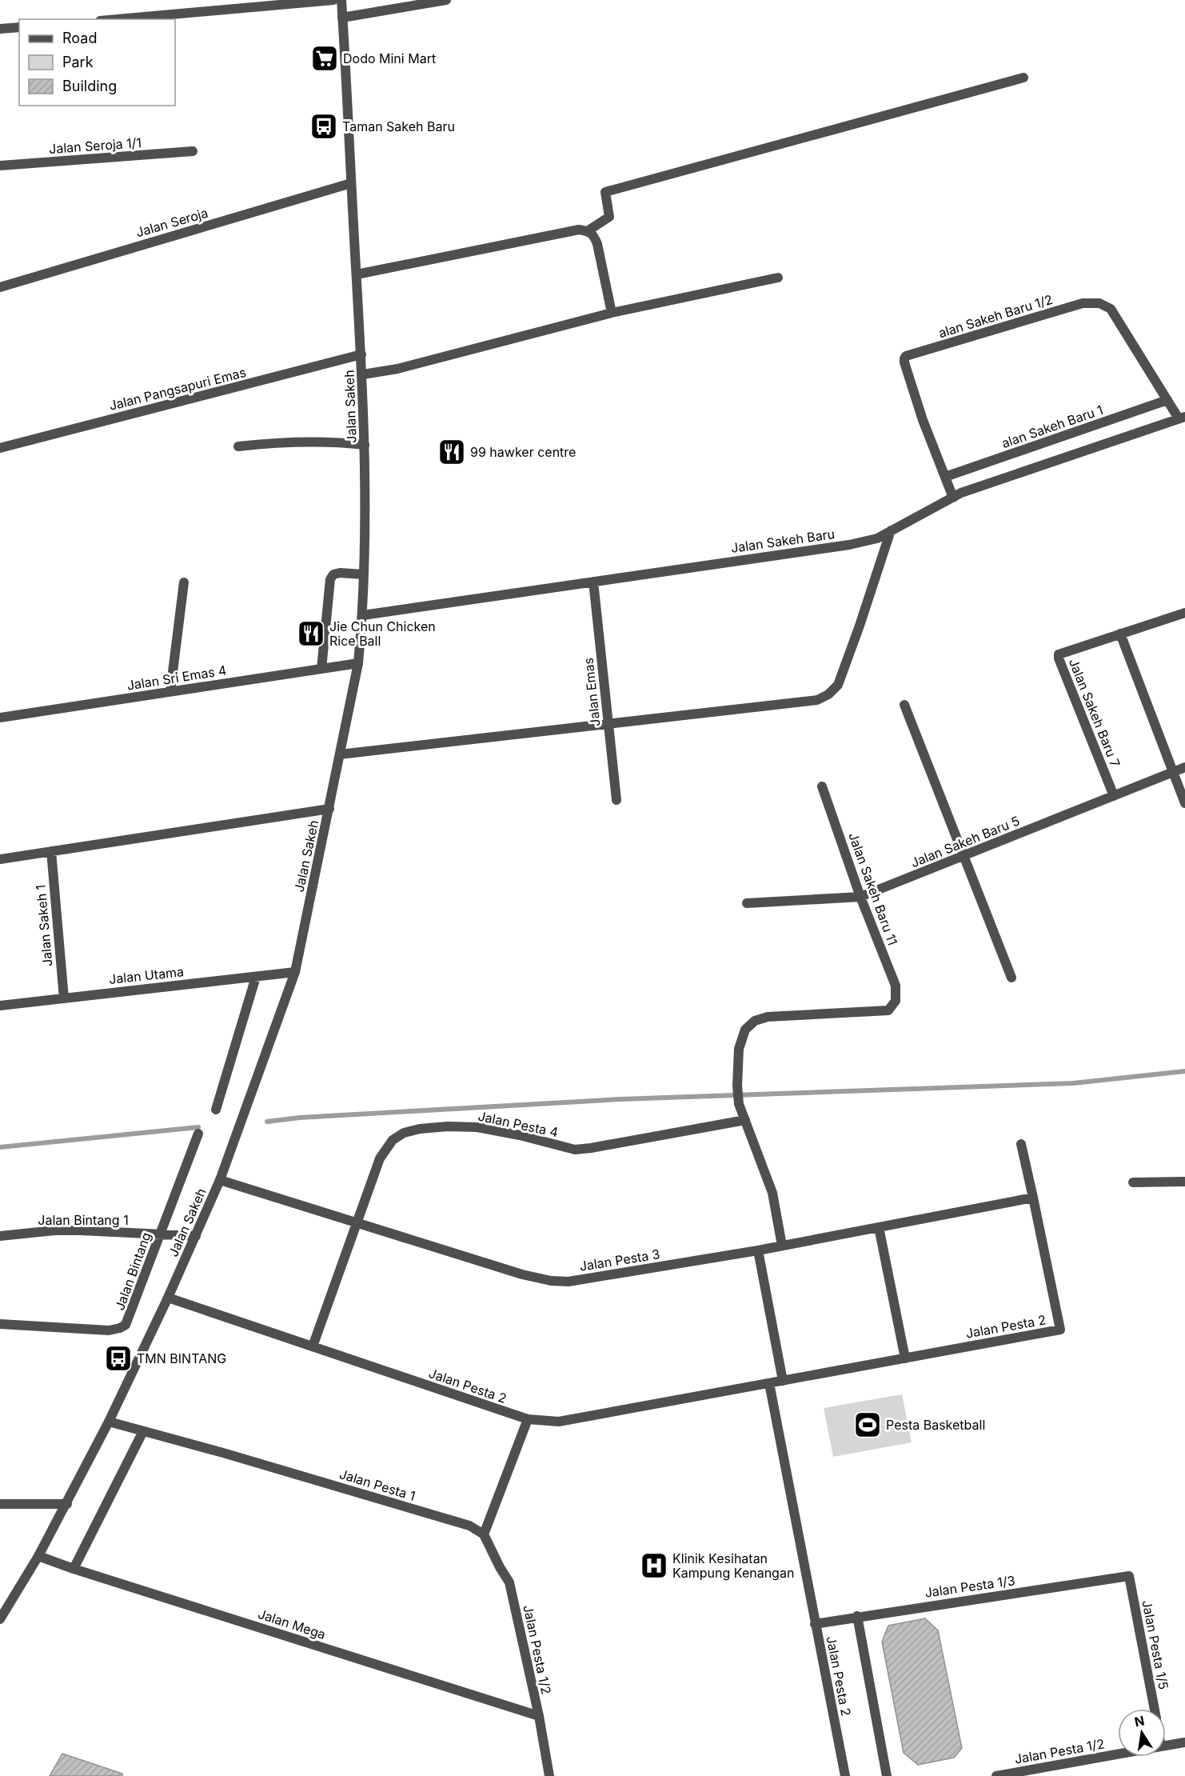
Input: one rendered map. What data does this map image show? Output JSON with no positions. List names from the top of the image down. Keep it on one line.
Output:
{"streets":{"street":["Jalan Seroja 1/1","Jalan Seroja","alan Sakeh Baru 1/2","Jalan Pangsapuri Emas","Jalan Sakeh","alan Sakeh Baru 1","Jalan Sakeh Baru","Jalan Sri Emas 4","Jalan Emas","Jalan Sakeh Baru 7","Jalan Sakeh Baru 5","Jalan Sakeh Baru 11","Jalan Sakeh 1","Jalan Utama","Jalan Pesta 4","Jalan Bintang 1","Jalan Pesta 3","Jalan Bintang","Jalan Pesta 2","Jalan Pesta 1","Jalan Pesta 1/3","Jalan Mega","Jalan Pesta 1/5","Jalan Pesta 1/2"]},"crossings":[["Jalan Seroja","Jalan Sakeh"],["alan Sakeh Baru 1/2","alan Sakeh Baru 1"],["Jalan Pangsapuri Emas","Jalan Sakeh"],["Jalan Sakeh","Jalan Sakeh Baru"],["Jalan Sakeh","Jalan Sri Emas 4"],["Jalan Sakeh","Jalan Sakeh 1"],["Jalan Sakeh","Jalan Utama"],["Jalan Sakeh","Jalan Bintang 1"],["Jalan Sakeh","Jalan Pesta 3"],["Jalan Sakeh","Jalan Pesta 2"],["Jalan Sakeh","Jalan Pesta 1"],["Jalan Sakeh","Jalan Mega"],["Jalan Sakeh Baru","Jalan Emas"],["Jalan Sakeh Baru 7","Jalan Sakeh Baru 5"],["Jalan Sakeh Baru 5","Jalan Sakeh Baru 11"],["Jalan Sakeh Baru 11","Jalan Pesta 4"],["Jalan Sakeh 1","Jalan Utama"],["Jalan Pesta 4","Jalan Pesta 3"],["Jalan Pesta 4","Jalan Pesta 2"],["Jalan Bintang 1","Jalan Bintang"],["Jalan Pesta 3","Jalan Pesta 2"],["Jalan Pesta 2","Jalan Pesta 1/3"],["Jalan Pesta 1","Jalan Pesta 1/2"],["Jalan Pesta 1/3","Jalan Pesta 1/5"],["Jalan Mega","Jalan Pesta 1/2"]],"places":{"supermarket":["Dodo Mini Mart"],"bus stop":["Taman Sakeh Baru","TMN BINTANG"],"restaurant":["99 hawker centre","Jie Chun Chicken Rice Ball"],"sports":["Pesta Basketball"],"hospital":["Klinik Kesihatan Kampung Kenangan"]},"legend":["Road","Park","Building"],"north":"top"}
